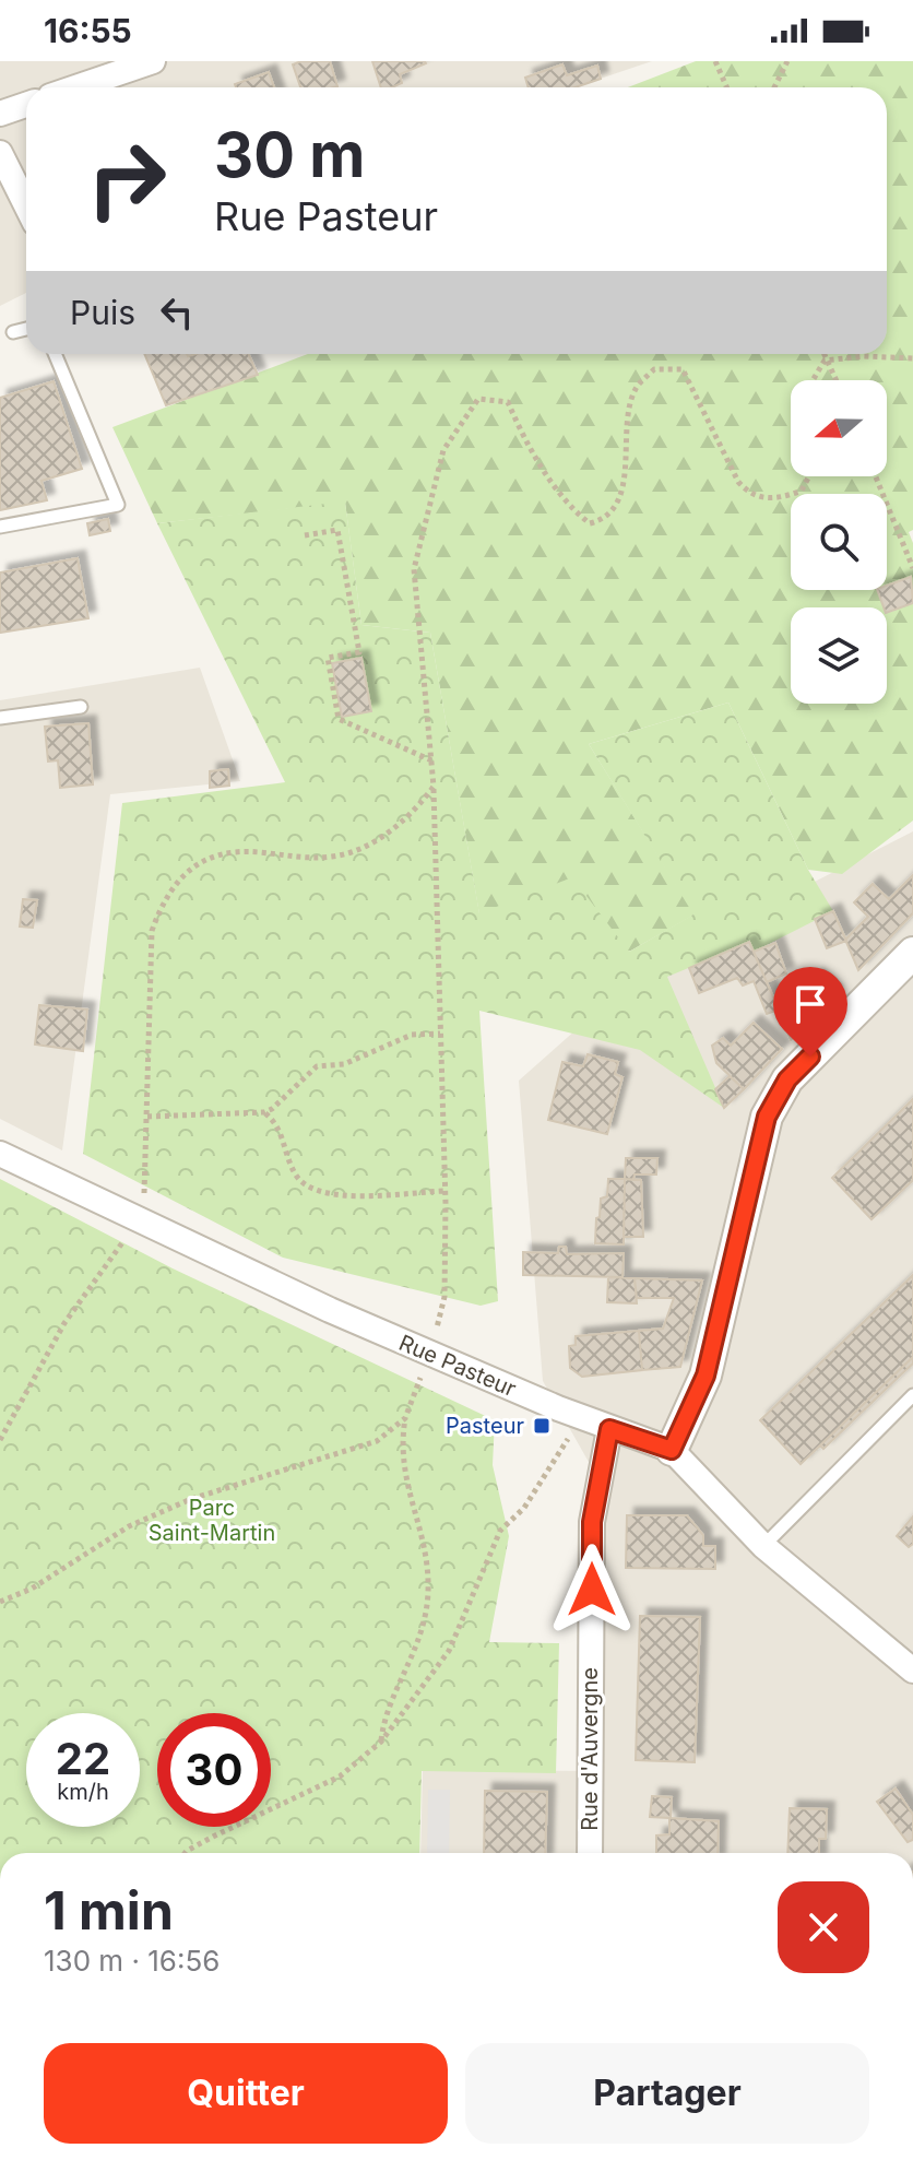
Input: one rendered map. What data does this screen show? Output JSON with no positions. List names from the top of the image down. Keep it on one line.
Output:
{"streets":{"street":["Rue Pasteur","Rue d'Auvergne"]},"crossings":[["Rue Pasteur","Rue d'Auvergne"]],"parks":["Parc Saint-Martin"],"places":{"transit":["Pasteur"]},"north":"left","page":{"status":"16:55","turn":["30 m","Rue Pasteur"],"then":"Puis","speed":"22 km/h","limit":"30","heading":["1 min","130 m · 16:56"],"buttons":["Quitter","Partager"]}}
